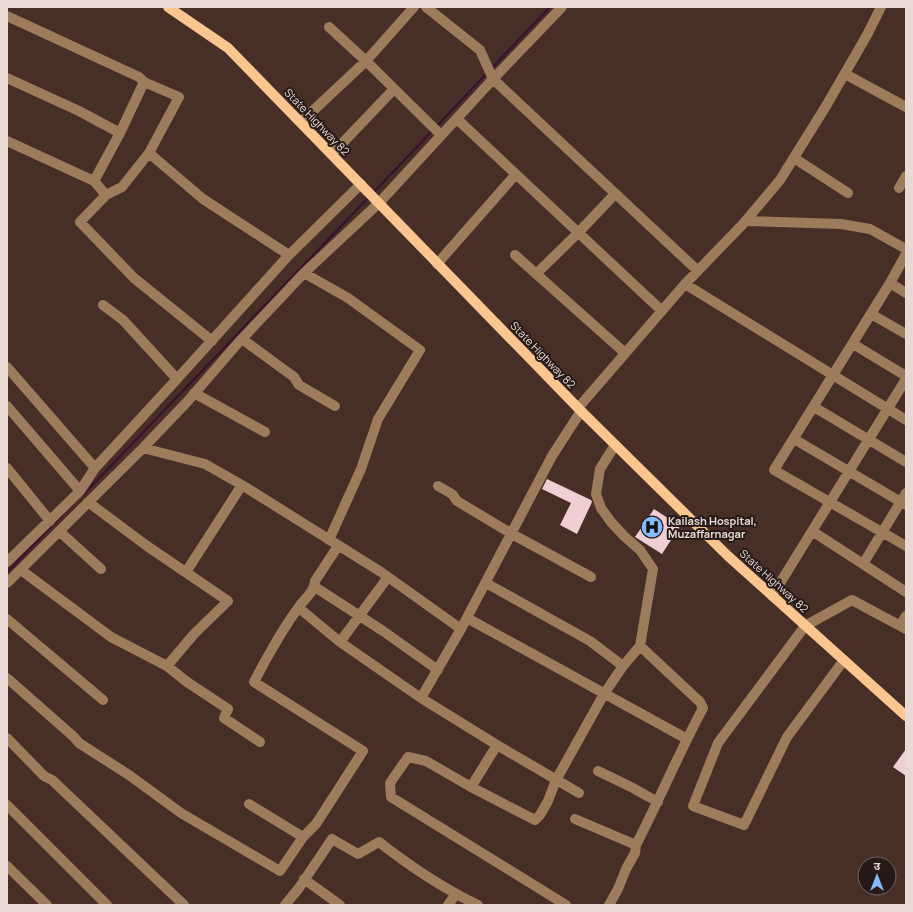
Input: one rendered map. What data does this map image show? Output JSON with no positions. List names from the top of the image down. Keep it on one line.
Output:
{"streets":{"main road":["State Highway 82"]},"places":{"hospital":["Kailash Hospital, Muzaffarnagar"]},"north":"top"}
